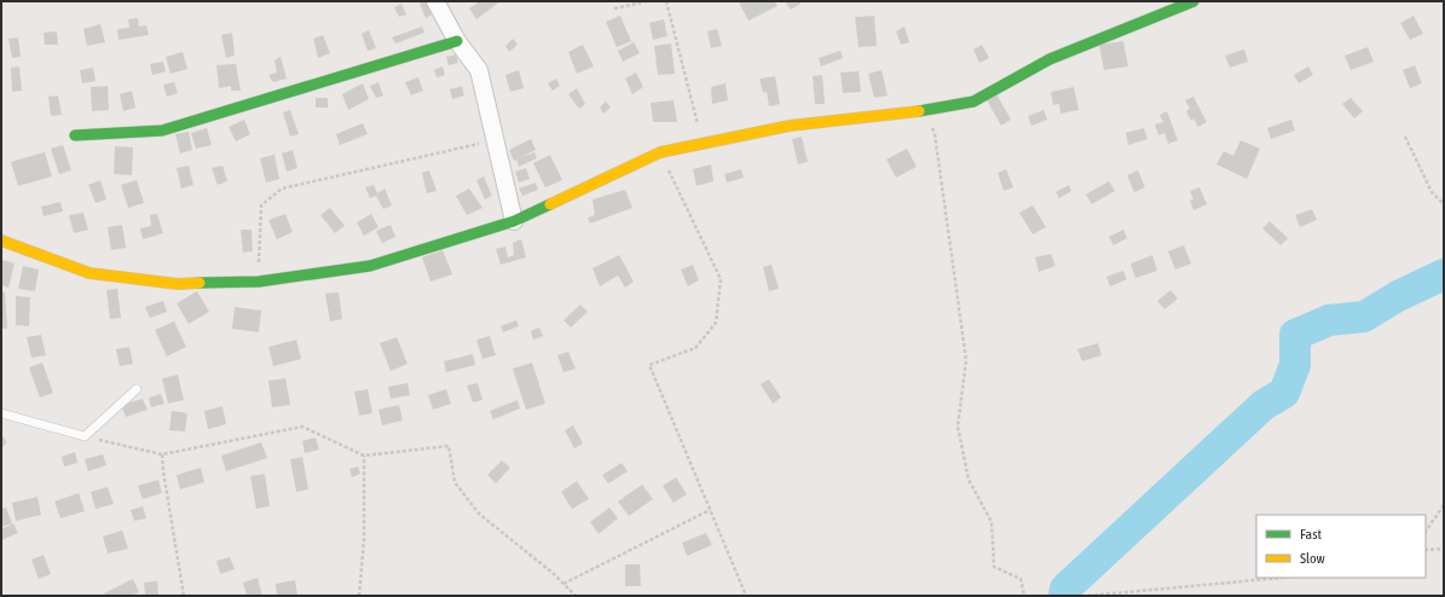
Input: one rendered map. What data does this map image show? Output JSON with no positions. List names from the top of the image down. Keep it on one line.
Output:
{"legend":["Fast","Slow"]}
